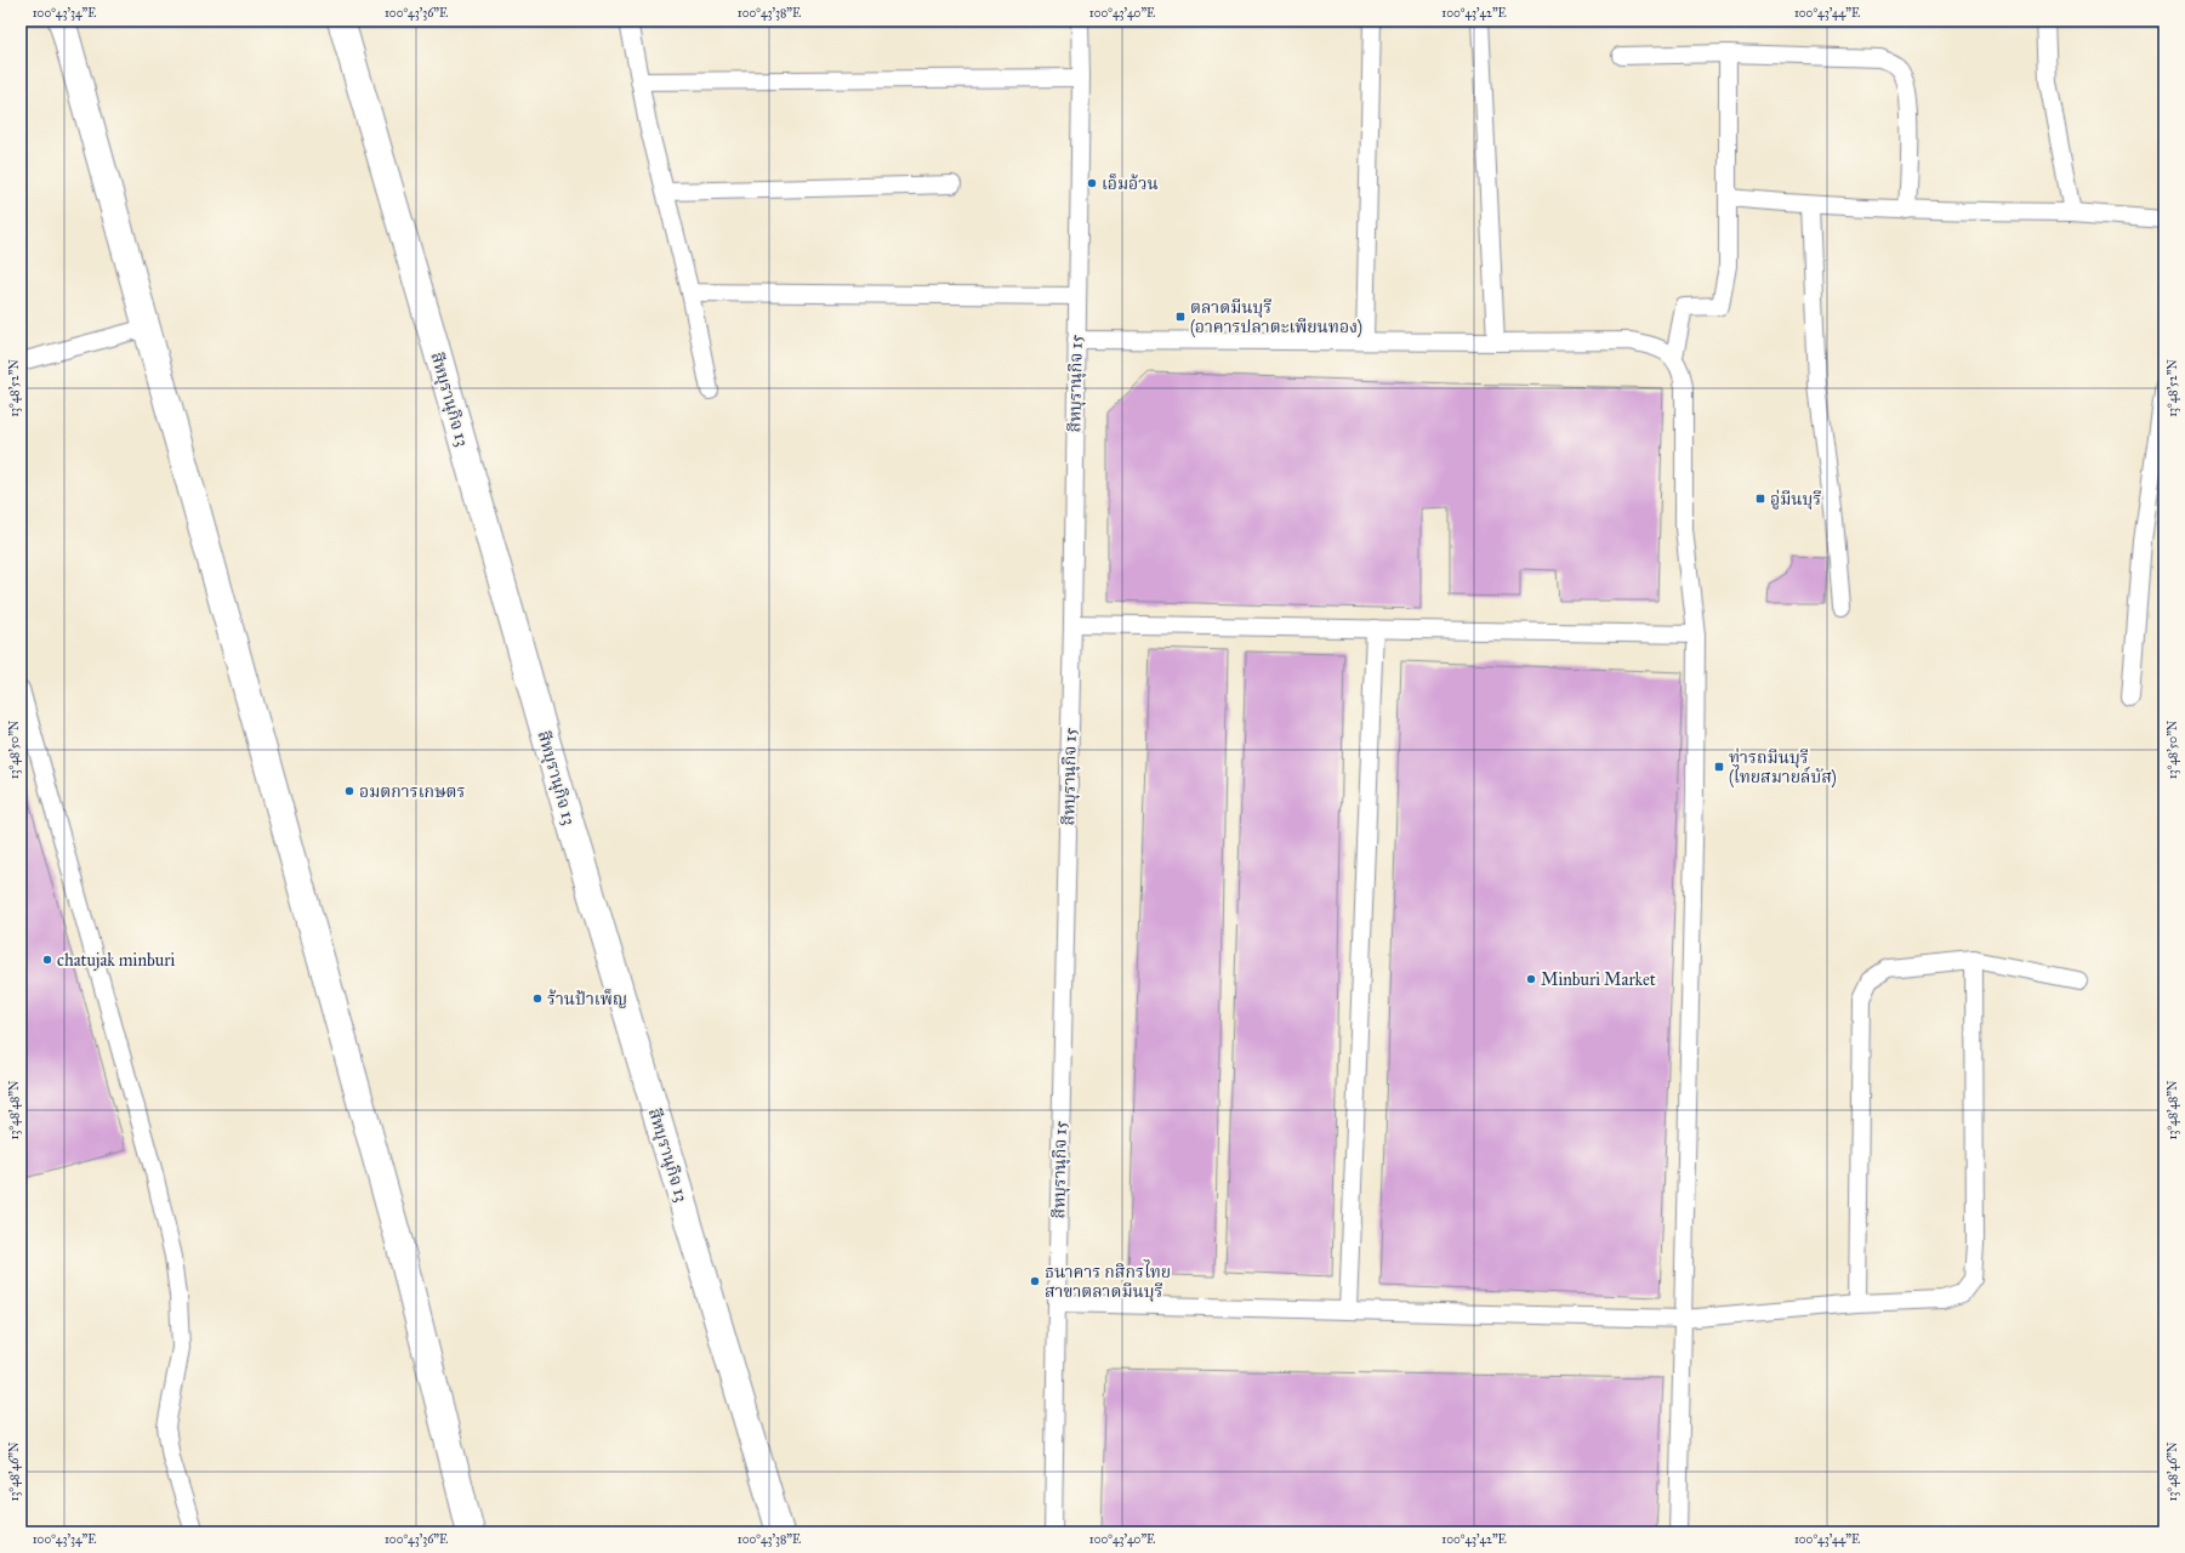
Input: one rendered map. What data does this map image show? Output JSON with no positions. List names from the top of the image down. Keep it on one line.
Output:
{"streets":{"street":["สีหบุรานุกิจ 13"],"lane":["สีหบุรานุกิจ 15"]},"places":{"other":["เอ็มอ้วน","อมตการเกษตร","chatujak minburi","Minburi Market","ร้านป้าเพ็ญ","ธนาคาร กสิกรไทย สาขาตลาดมีนบุรี"],"transit":["ตลาดมีนบุรี (อาคารปลาตะเพียนทอง)","อู่มีนบุรี","ท่ารถมีนบุรี (ไทยสมายล์บัส)"]},"coordinates":["100°43'34\"E","100°43'36\"E","100°43'38\"E","100°43'40\"E","100°43'42\"E","100°43'44\"E","13°48'52\"N","13°48'50\"N","13°48'48\"N","13°48'46\"N"]}
